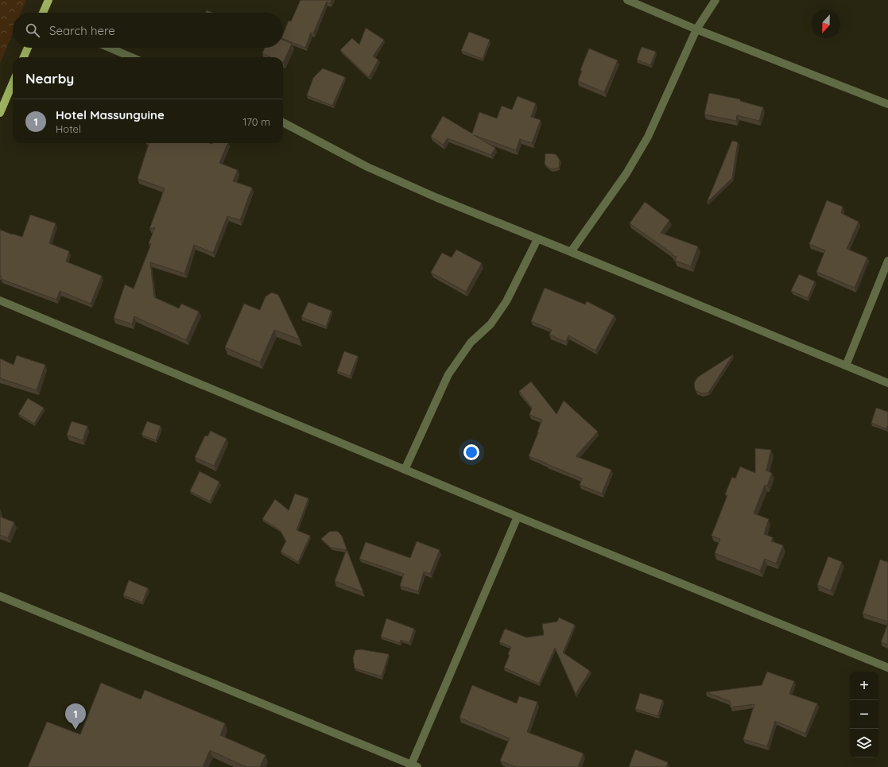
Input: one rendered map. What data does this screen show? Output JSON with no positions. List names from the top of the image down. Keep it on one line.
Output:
{"north":"bottom","page":{"search":"Search here","heading":"Nearby","list":[{"mark":"1","name":"Hotel Massunguine","note":"Hotel","value":"170 m"}],"map_buttons":["+","−"],"pins":"1"}}
